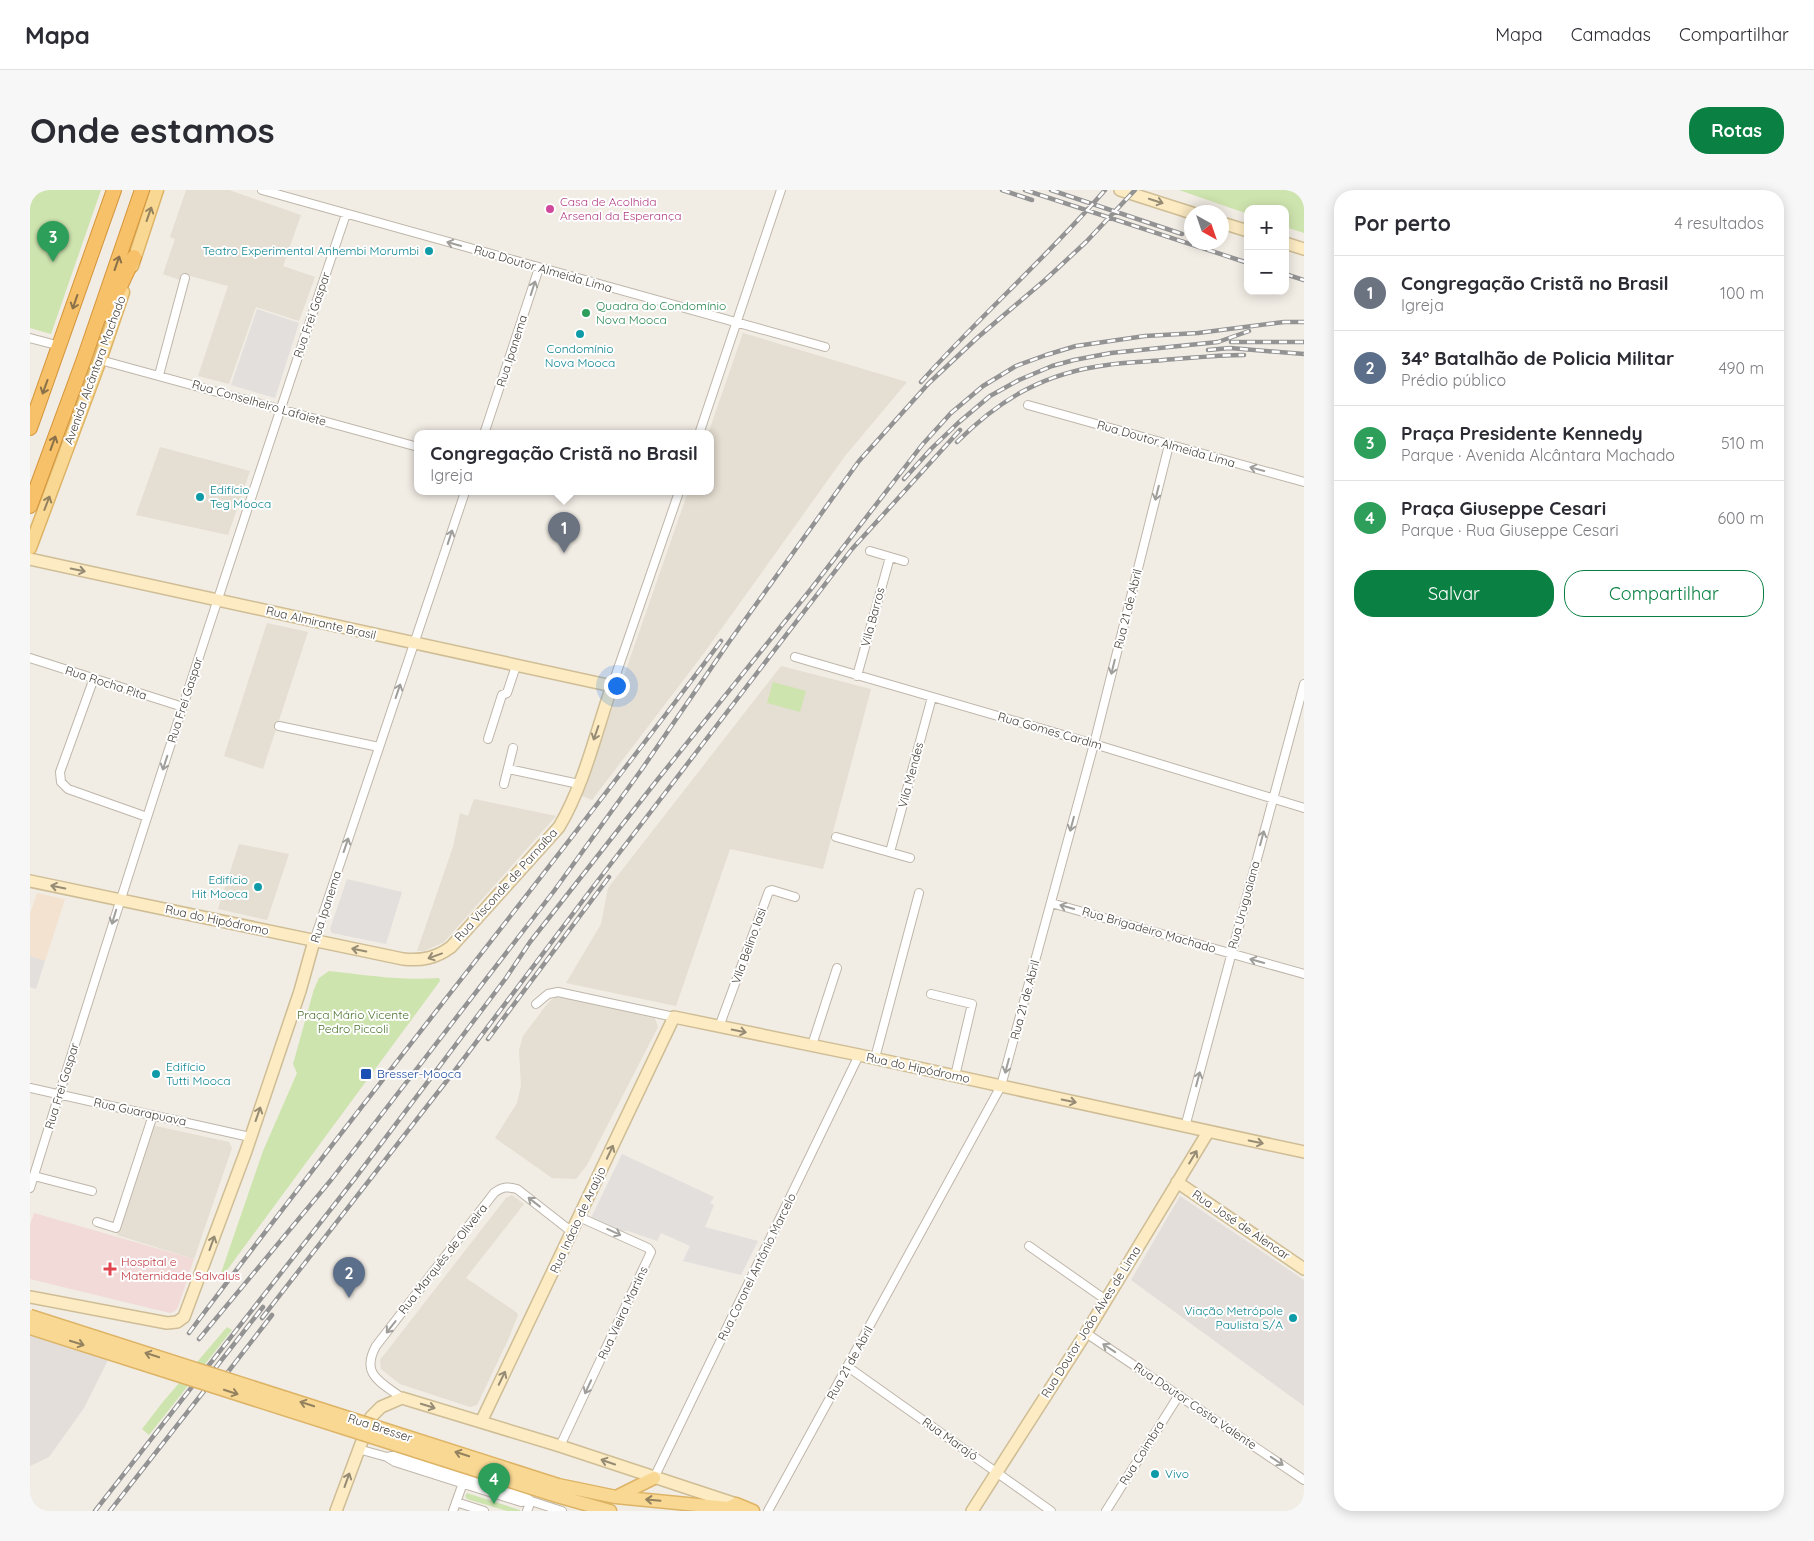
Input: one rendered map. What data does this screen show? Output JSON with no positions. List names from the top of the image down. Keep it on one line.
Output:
{"streets":{"highway":["Avenida Alcântara Machado"],"main road":["Rua Bresser"],"street":["Rua Doutor Almeida Lima","Rua Frei Gaspar","Rua Ipanema","Rua Conselheiro Lafaiete","Rua 21 de Abril","Vila Barros","Rua Almirante Brasil","Rua Rocha Pita","Rua Gomes Cardim","Vila Mendes","Rua Visconde de Parnaíba","Rua Uruguaiana","Rua do Hipódromo","Rua Brigadeiro Machado","Vila Belino Iasi","Rua Guarapuava","Rua Inácio de Araújo","Rua José de Alencar","Rua Marquês de Oliveira","Rua Coronel Antônio Marcelo","Rua Vieira Martins","Rua Doutor João Alves de Lima","Rua Doutor Costa Valente","Rua Marajó","Rua Coimbra"]},"crossings":[["Rua Doutor Almeida Lima","Rua Frei Gaspar"],["Rua Doutor Almeida Lima","Rua Ipanema"],["Rua Doutor Almeida Lima","Rua 21 de Abril"],["Rua Frei Gaspar","Rua Conselheiro Lafaiete"],["Rua Frei Gaspar","Rua Almirante Brasil"],["Rua Frei Gaspar","Rua Rocha Pita"],["Rua Frei Gaspar","Rua do Hipódromo"],["Rua Frei Gaspar","Rua Guarapuava"],["Rua Ipanema","Rua Almirante Brasil"],["Rua Ipanema","Rua do Hipódromo"],["Rua Ipanema","Rua Guarapuava"],["Avenida Alcântara Machado","Rua Conselheiro Lafaiete"],["Rua 21 de Abril","Rua Gomes Cardim"],["Rua 21 de Abril","Rua do Hipódromo"],["Rua 21 de Abril","Rua Brigadeiro Machado"],["Rua 21 de Abril","Rua Marajó"],["Vila Barros","Rua Gomes Cardim"],["Rua Almirante Brasil","Rua Visconde de Parnaíba"],["Rua Gomes Cardim","Vila Mendes"],["Rua Gomes Cardim","Rua Uruguaiana"],["Rua Visconde de Parnaíba","Rua do Hipódromo"],["Rua Uruguaiana","Rua do Hipódromo"],["Rua Uruguaiana","Rua Brigadeiro Machado"],["Rua do Hipódromo","Vila Belino Iasi"],["Rua do Hipódromo","Rua Inácio de Araújo"],["Rua do Hipódromo","Rua Coronel Antônio Marcelo"],["Rua do Hipódromo","Rua Doutor João Alves de Lima"],["Rua Inácio de Araújo","Rua Marquês de Oliveira"],["Rua Inácio de Araújo","Rua Vieira Martins"],["Rua Inácio de Araújo","Rua Bresser"],["Rua José de Alencar","Rua Doutor João Alves de Lima"],["Rua Marquês de Oliveira","Rua Bresser"],["Rua Coronel Antônio Marcelo","Rua Bresser"],["Rua Vieira Martins","Rua Bresser"],["Rua Doutor João Alves de Lima","Rua Doutor Costa Valente"],["Rua Doutor João Alves de Lima","Rua Marajó"],["Rua Doutor Costa Valente","Rua Coimbra"]],"one_way":["Rua Doutor Almeida Lima","Rua Ipanema","Rua 21 de Abril","Rua Visconde de Parnaíba","Rua Uruguaiana","Rua Brigadeiro Machado","Rua Inácio de Araújo"],"parks":["Praça Mário Vicente Pedro Piccoli"],"places":{"other":["Casa de Acolhida Arsenal da Esperança","Teatro Experimental Anhembi Morumbi","Quadra do Condomínio Nova Mooca","Condomínio Nova Mooca","Edifício Teg Mooca","Edifício Hit Mooca","Edifício Tutti Mooca","Viação Metrópole Paulista S/A","Vivo"],"transit":["Bresser-Mooca"],"health":["Hospital e Maternidade Salvalus"]},"north":"bottom right","page":{"header":"Mapa","nav":["Mapa","Camadas","Compartilhar"],"buttons":["Rotas",["Salvar","Compartilhar"]],"title":"Onde estamos","heading":["Por perto","4 resultados"],"map_buttons":["+","−"],"pins":["3","1","2","4"],"list":[{"mark":"1","name":"Congregação Cristã no Brasil","note":"Igreja","value":"100 m"},{"mark":"2","name":"34º Batalhão de Policia Militar","note":"Prédio público","value":"490 m"},{"mark":"3","name":"Praça Presidente Kennedy","note":"Parque · Avenida Alcântara Machado","value":"510 m"},{"mark":"4","name":"Praça Giuseppe Cesari","note":"Parque · Rua Giuseppe Cesari","value":"600 m"}],"popup":["Congregação Cristã no Brasil","Igreja"]}}
